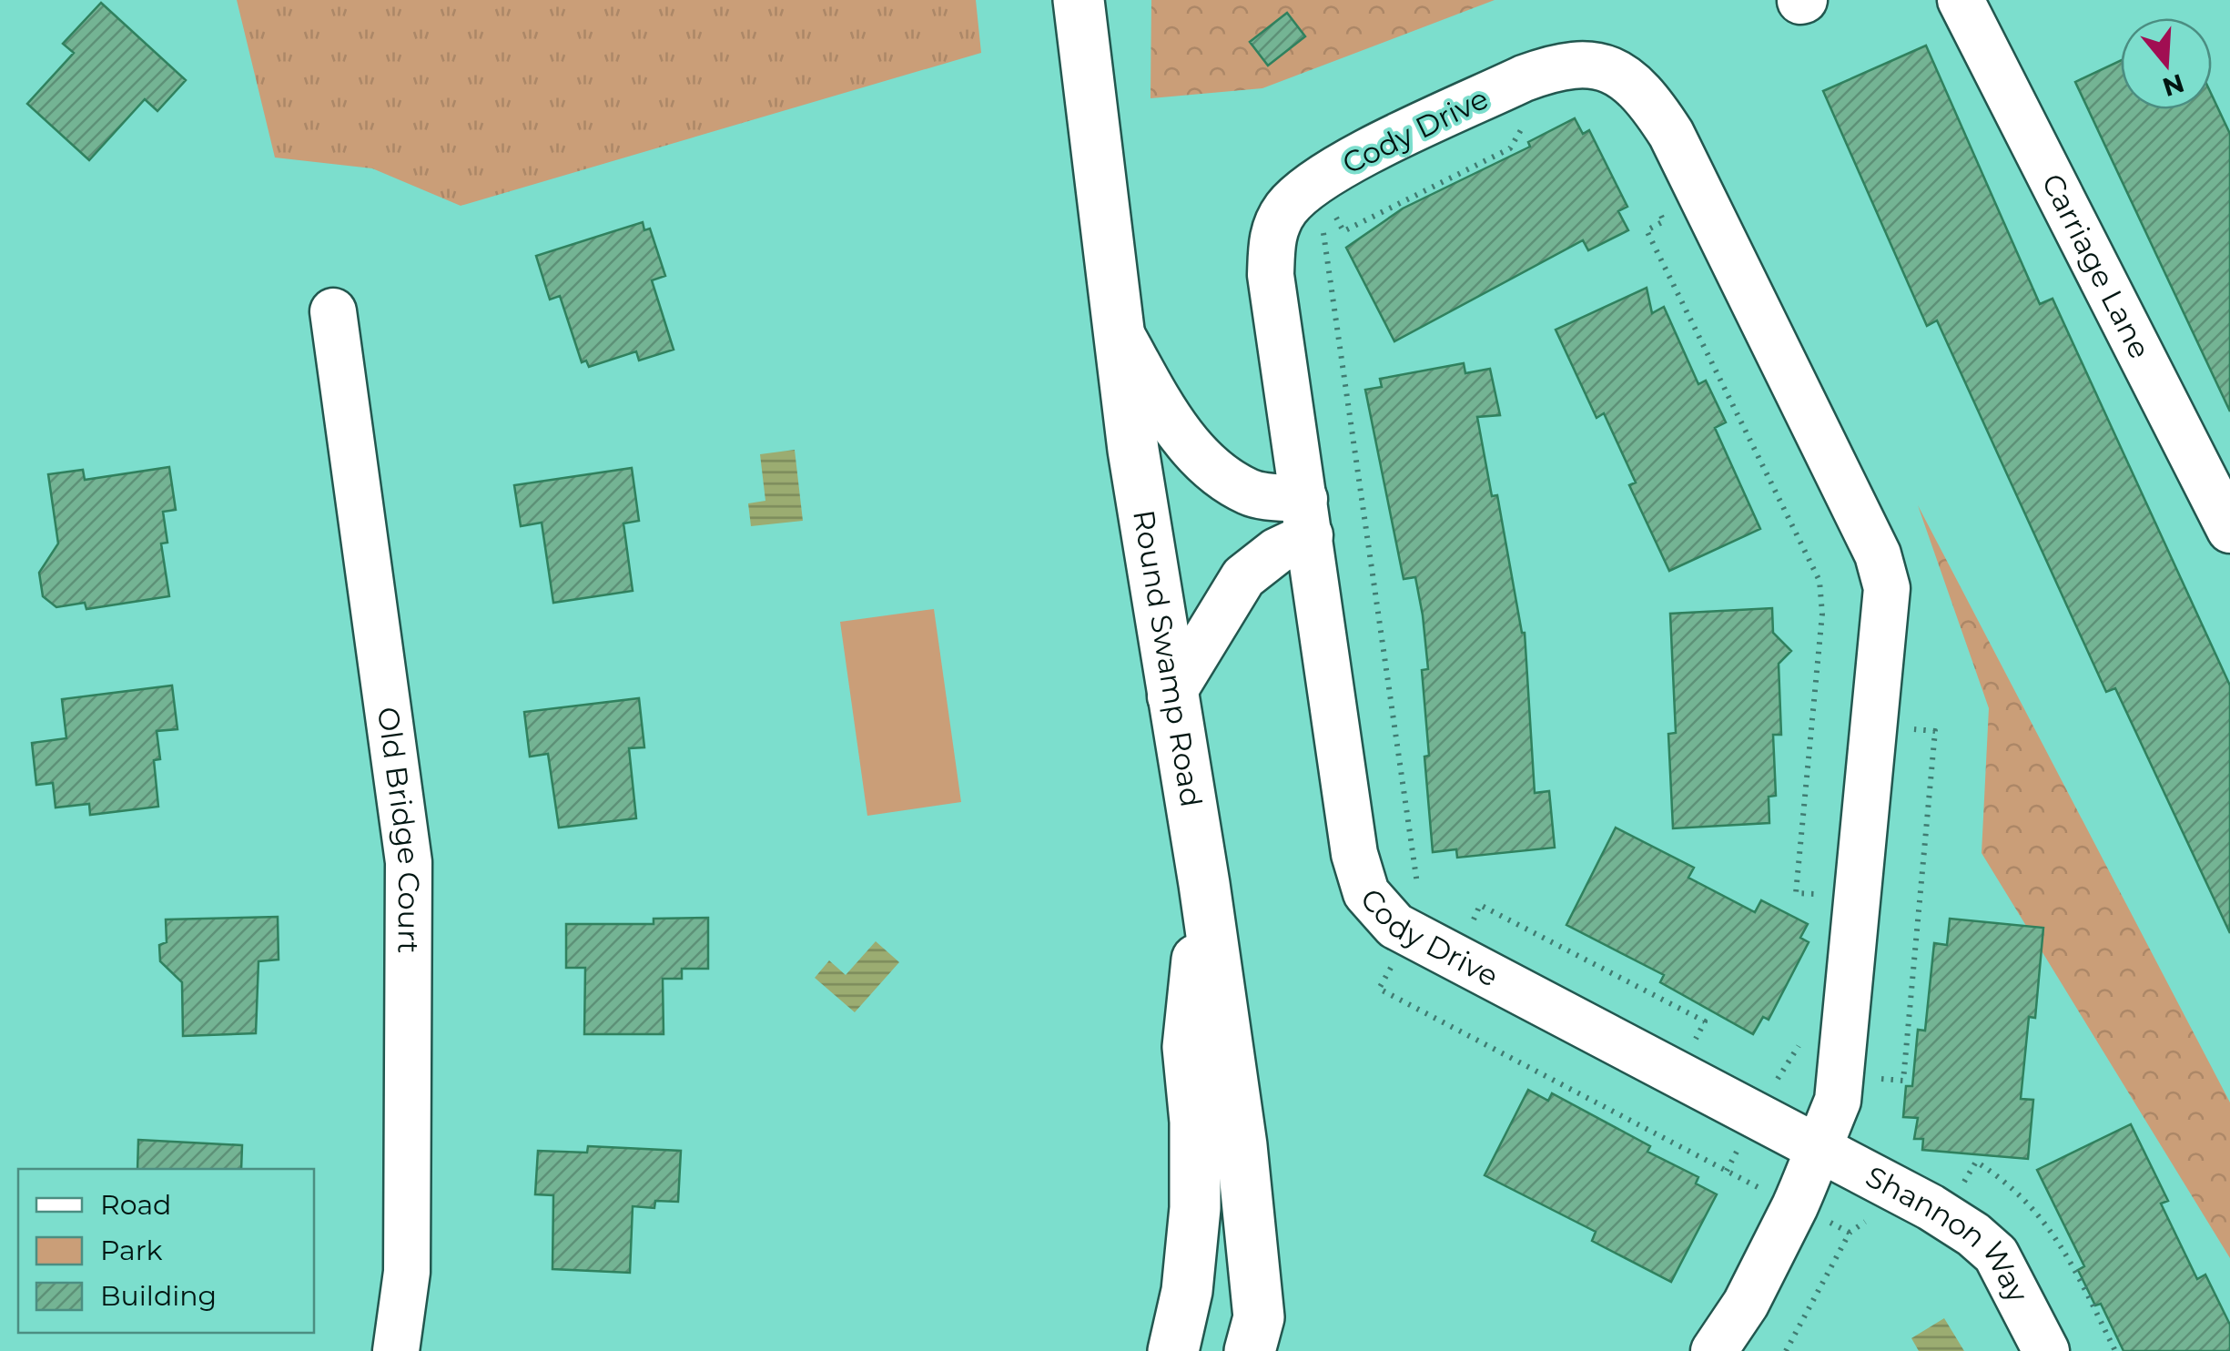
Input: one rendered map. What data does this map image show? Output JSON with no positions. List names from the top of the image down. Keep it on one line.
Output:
{"streets":{"main road":["Round Swamp Road"],"street":["Cody Drive","Carriage Lane","Old Bridge Court","Shannon Way"]},"crossings":[["Cody Drive","Shannon Way"]],"legend":["Road","Park","Building"],"north":"bottom"}
